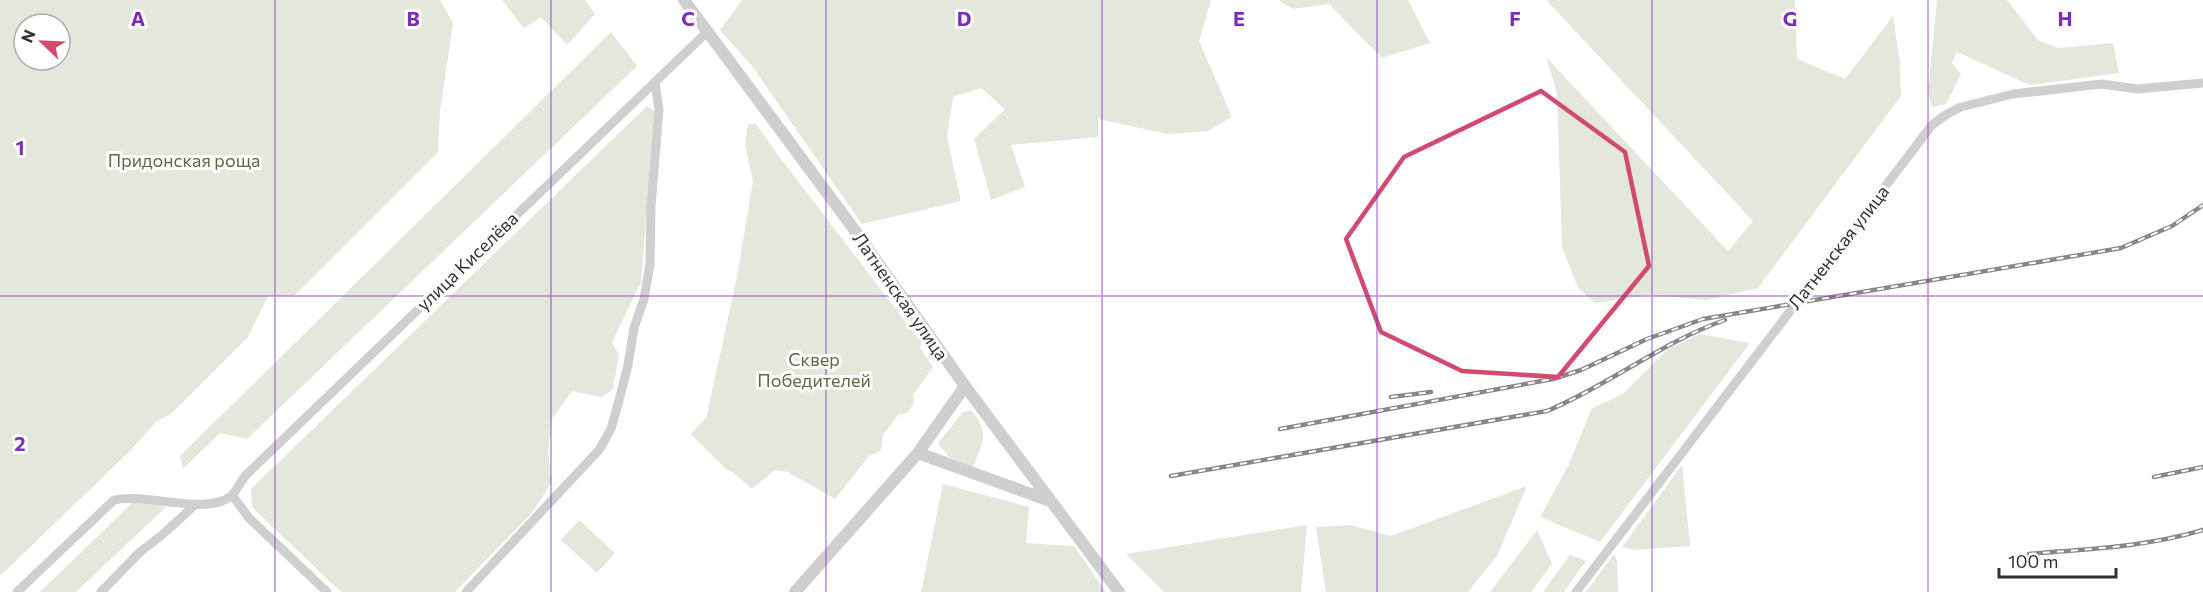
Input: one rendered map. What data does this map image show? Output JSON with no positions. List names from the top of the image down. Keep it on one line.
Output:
{"streets":{"street":["Латненская улица","улица Киселёва"]},"crossings":[["Латненская улица","улица Киселёва"]],"parks":["Придонская роща","Сквер Победителей"],"scale_bar":"100 m","north":"top left","grid":{"columns":["A","B","C","D","E","F","G","H"],"rows":["1","2"]}}
